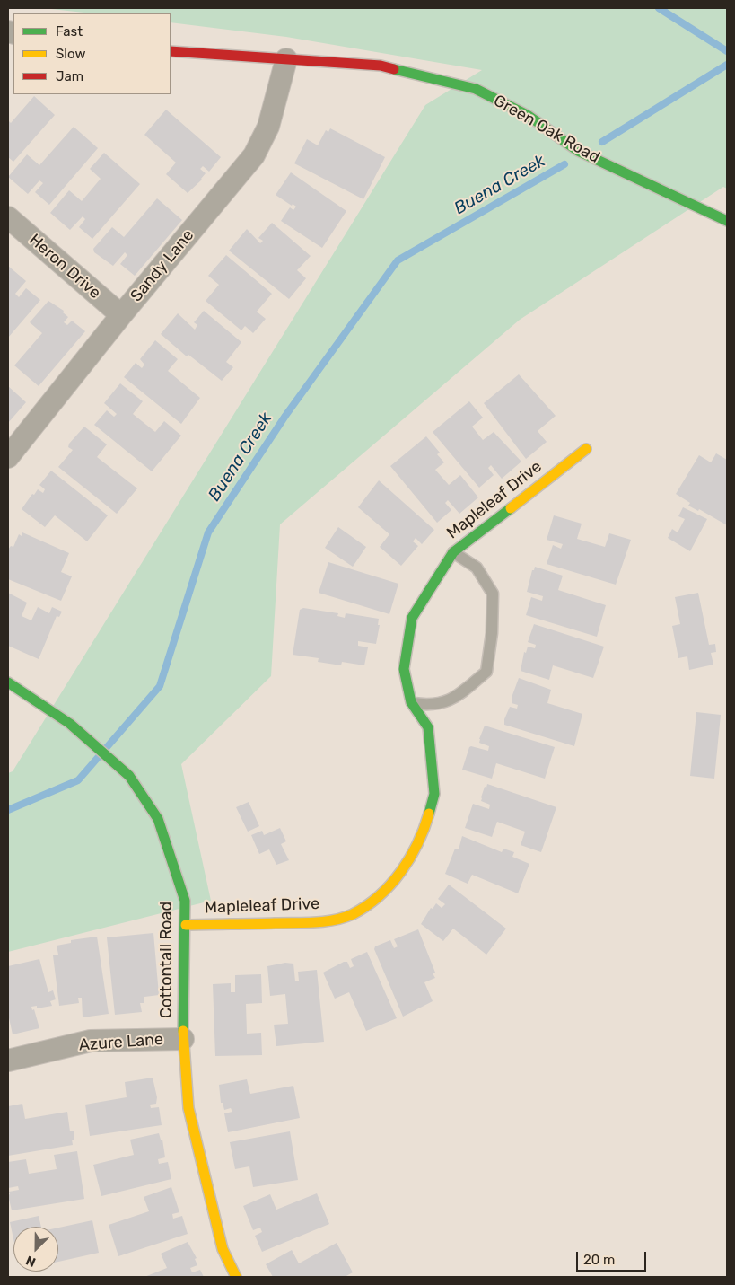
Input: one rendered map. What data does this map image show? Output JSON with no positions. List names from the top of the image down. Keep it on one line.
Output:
{"streets":{"street":["Green Oak Road","Sandy Lane","Heron Drive","Mapleleaf Drive","Cottontail Road","Azure Lane"]},"crossings":[["Green Oak Road","Sandy Lane"],["Sandy Lane","Heron Drive"],["Mapleleaf Drive","Cottontail Road"],["Cottontail Road","Azure Lane"]],"water":["Buena Creek"],"legend":["Fast","Slow","Jam"],"scale_bar":"20 m","north":"bottom left"}
